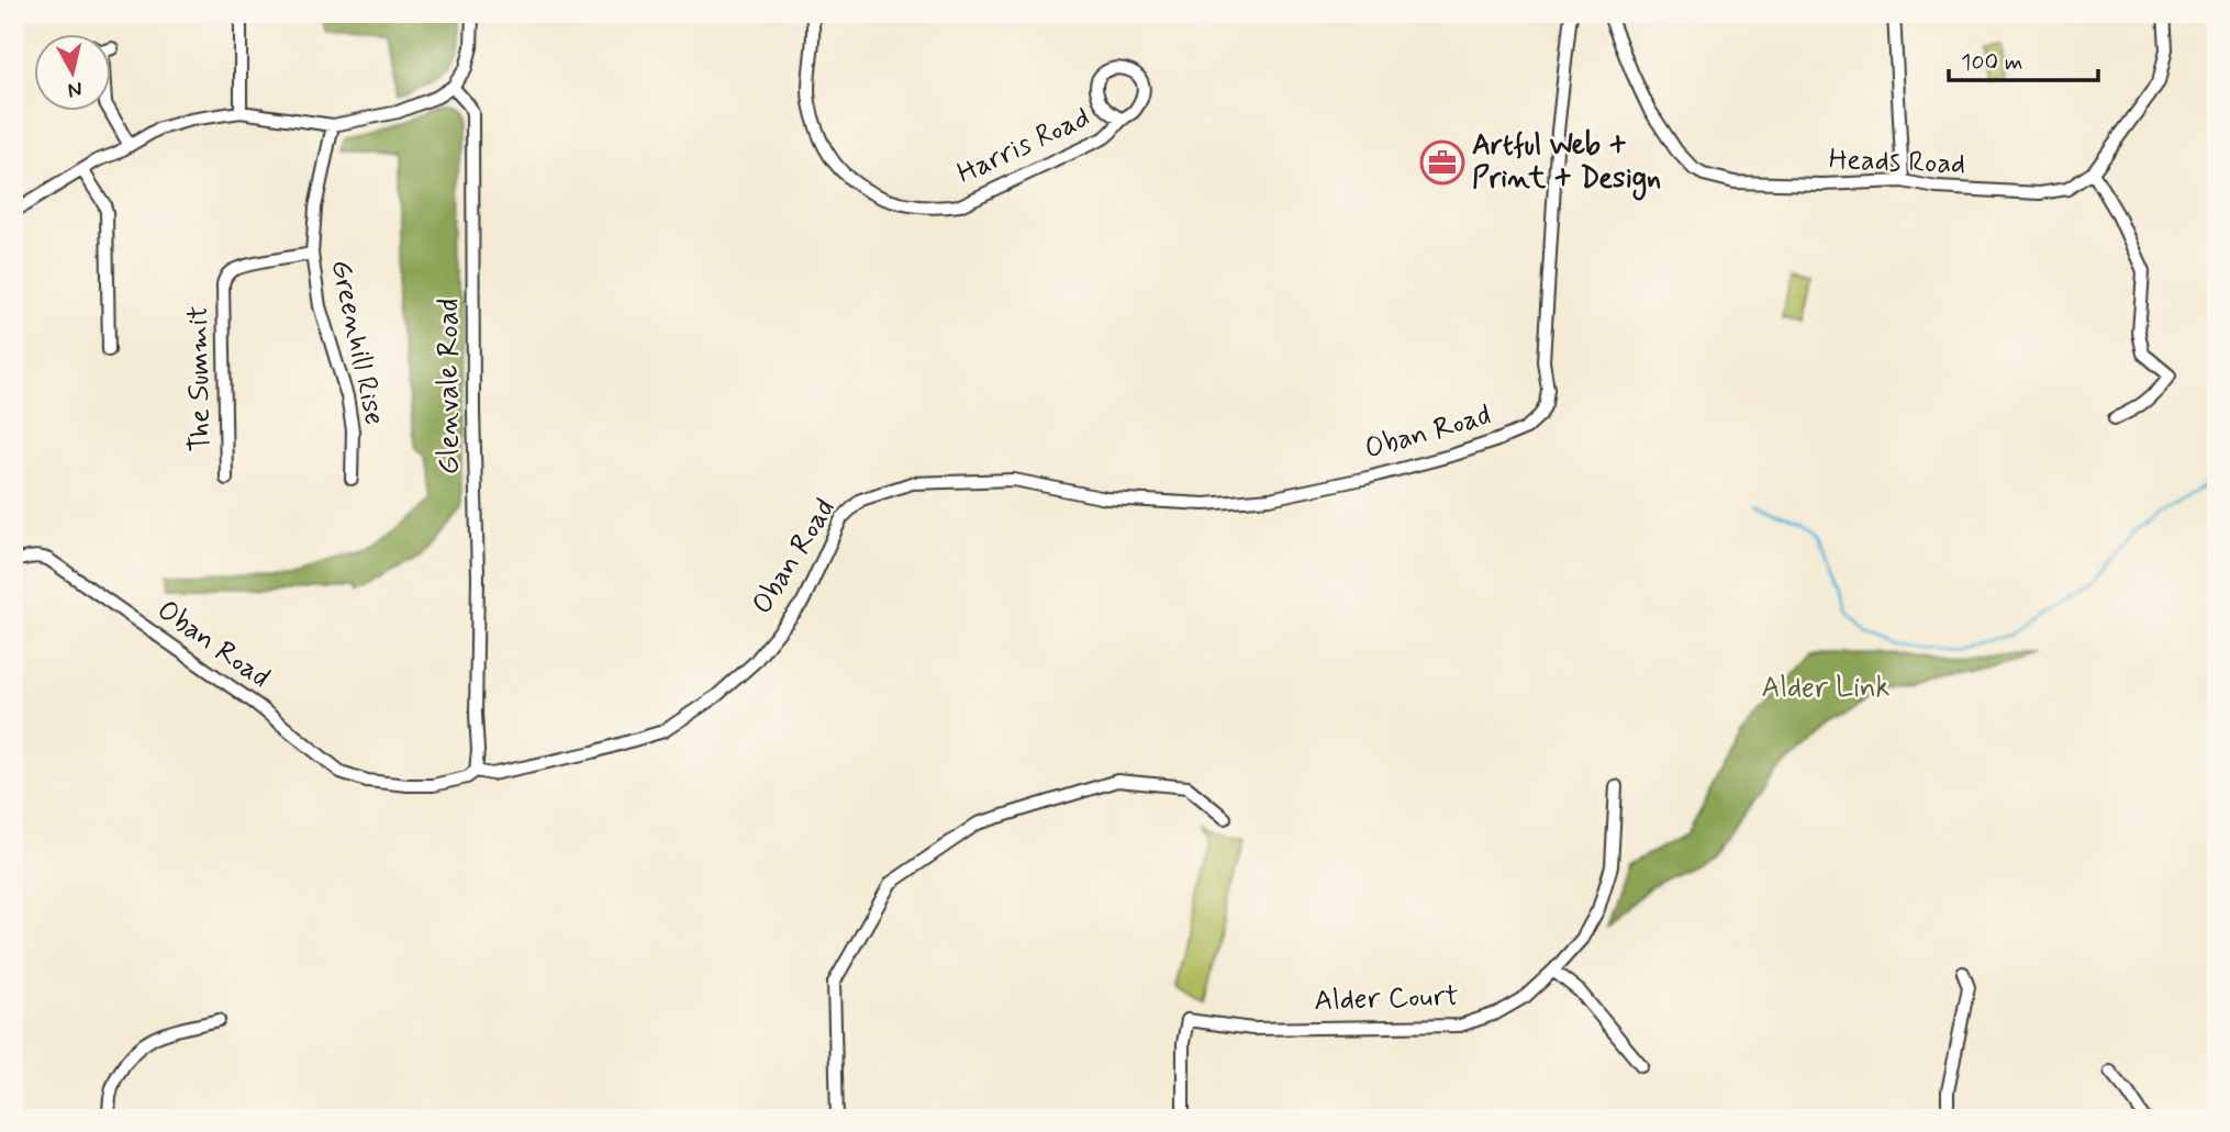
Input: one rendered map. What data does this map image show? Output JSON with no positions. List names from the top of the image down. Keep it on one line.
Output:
{"streets":{"street":["Harris Road","Heads Road","Greenhill Rise","The Summit","Glenvale Road","Oban Road","Alder Court"]},"crossings":[["Greenhill Rise","The Summit"],["Glenvale Road","Oban Road"]],"parks":["Alder Link"],"places":{"office":["Artful Web + Print + Design"]},"scale_bar":"100 m","north":"bottom"}
